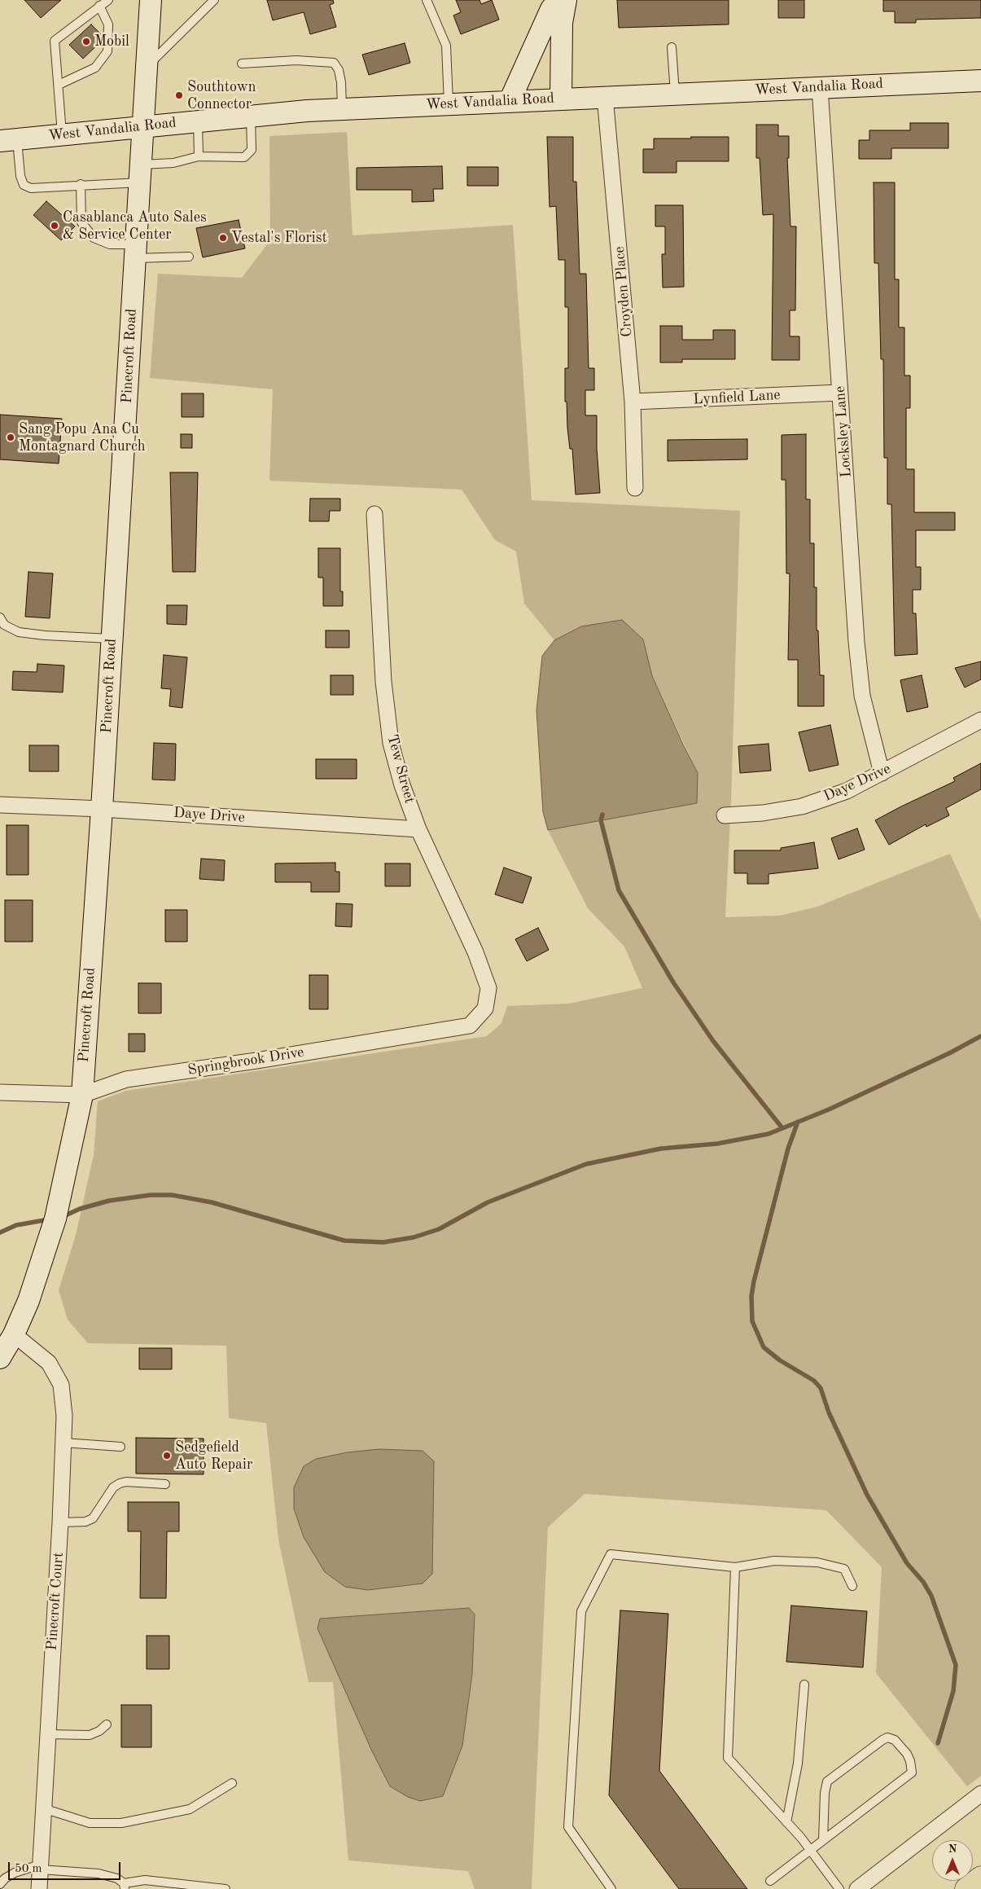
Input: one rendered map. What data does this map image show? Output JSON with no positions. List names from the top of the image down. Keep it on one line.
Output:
{"streets":{"street":["West Vandalia Road","Croyden Place","Pinecroft Road","Lynfield Lane","Locksley Lane","Tew Street","Daye Drive","Springbrook Drive","Pinecroft Court"]},"crossings":[["West Vandalia Road","Croyden Place"],["West Vandalia Road","Pinecroft Road"],["West Vandalia Road","Locksley Lane"],["Croyden Place","Lynfield Lane"],["Pinecroft Road","Daye Drive"],["Pinecroft Road","Springbrook Drive"],["Pinecroft Road","Pinecroft Court"],["Lynfield Lane","Locksley Lane"],["Locksley Lane","Daye Drive"],["Tew Street","Daye Drive"],["Tew Street","Springbrook Drive"]],"places":["Mobil","Southtown Connector","Casablanca Auto Sales & Service Center","Vestal's Florist","Sang Popu Ana Cu Montagnard Church","Sedgefield Auto Repair"],"scale_bar":"50 m","north":"top"}
